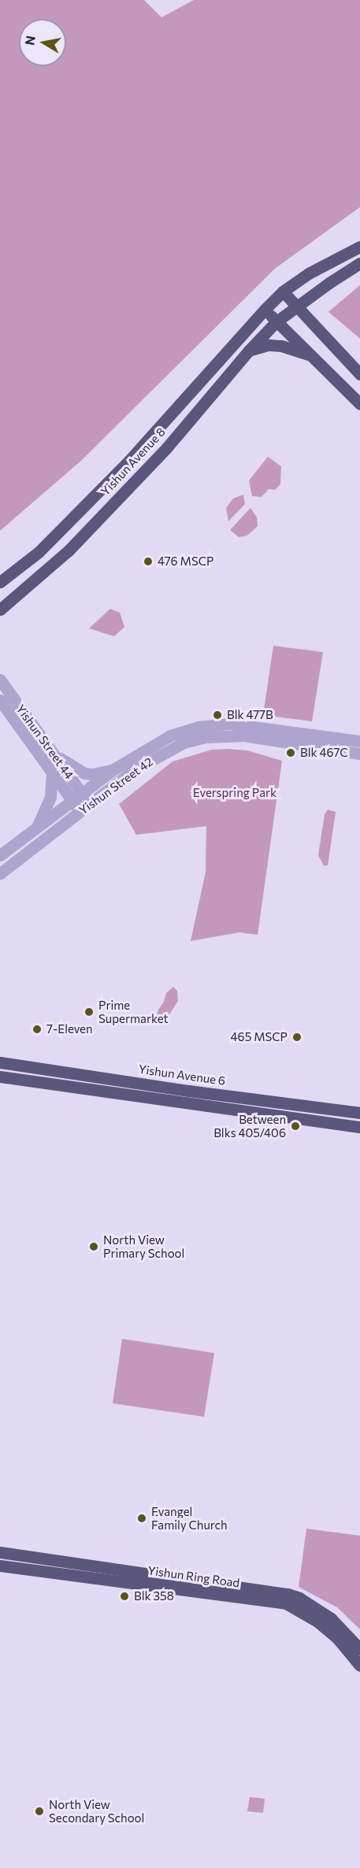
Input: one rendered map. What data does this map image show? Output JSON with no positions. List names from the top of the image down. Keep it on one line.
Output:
{"streets":{"main road":["Yishun Avenue 8","Yishun Avenue 6","Yishun Ring Road"],"street":["Yishun Street 44","Yishun Street 42"]},"crossings":[["Yishun Street 44","Yishun Street 42"]],"parks":["Everspring Park"],"places":["476 MSCP","Blk 477B","Blk 467C","Prime Supermarket","7-Eleven","465 MSCP","Between Blks 405/406","North View Primary School","Evangel Family Church","Blk 358","North View Secondary School"],"north":"left"}
